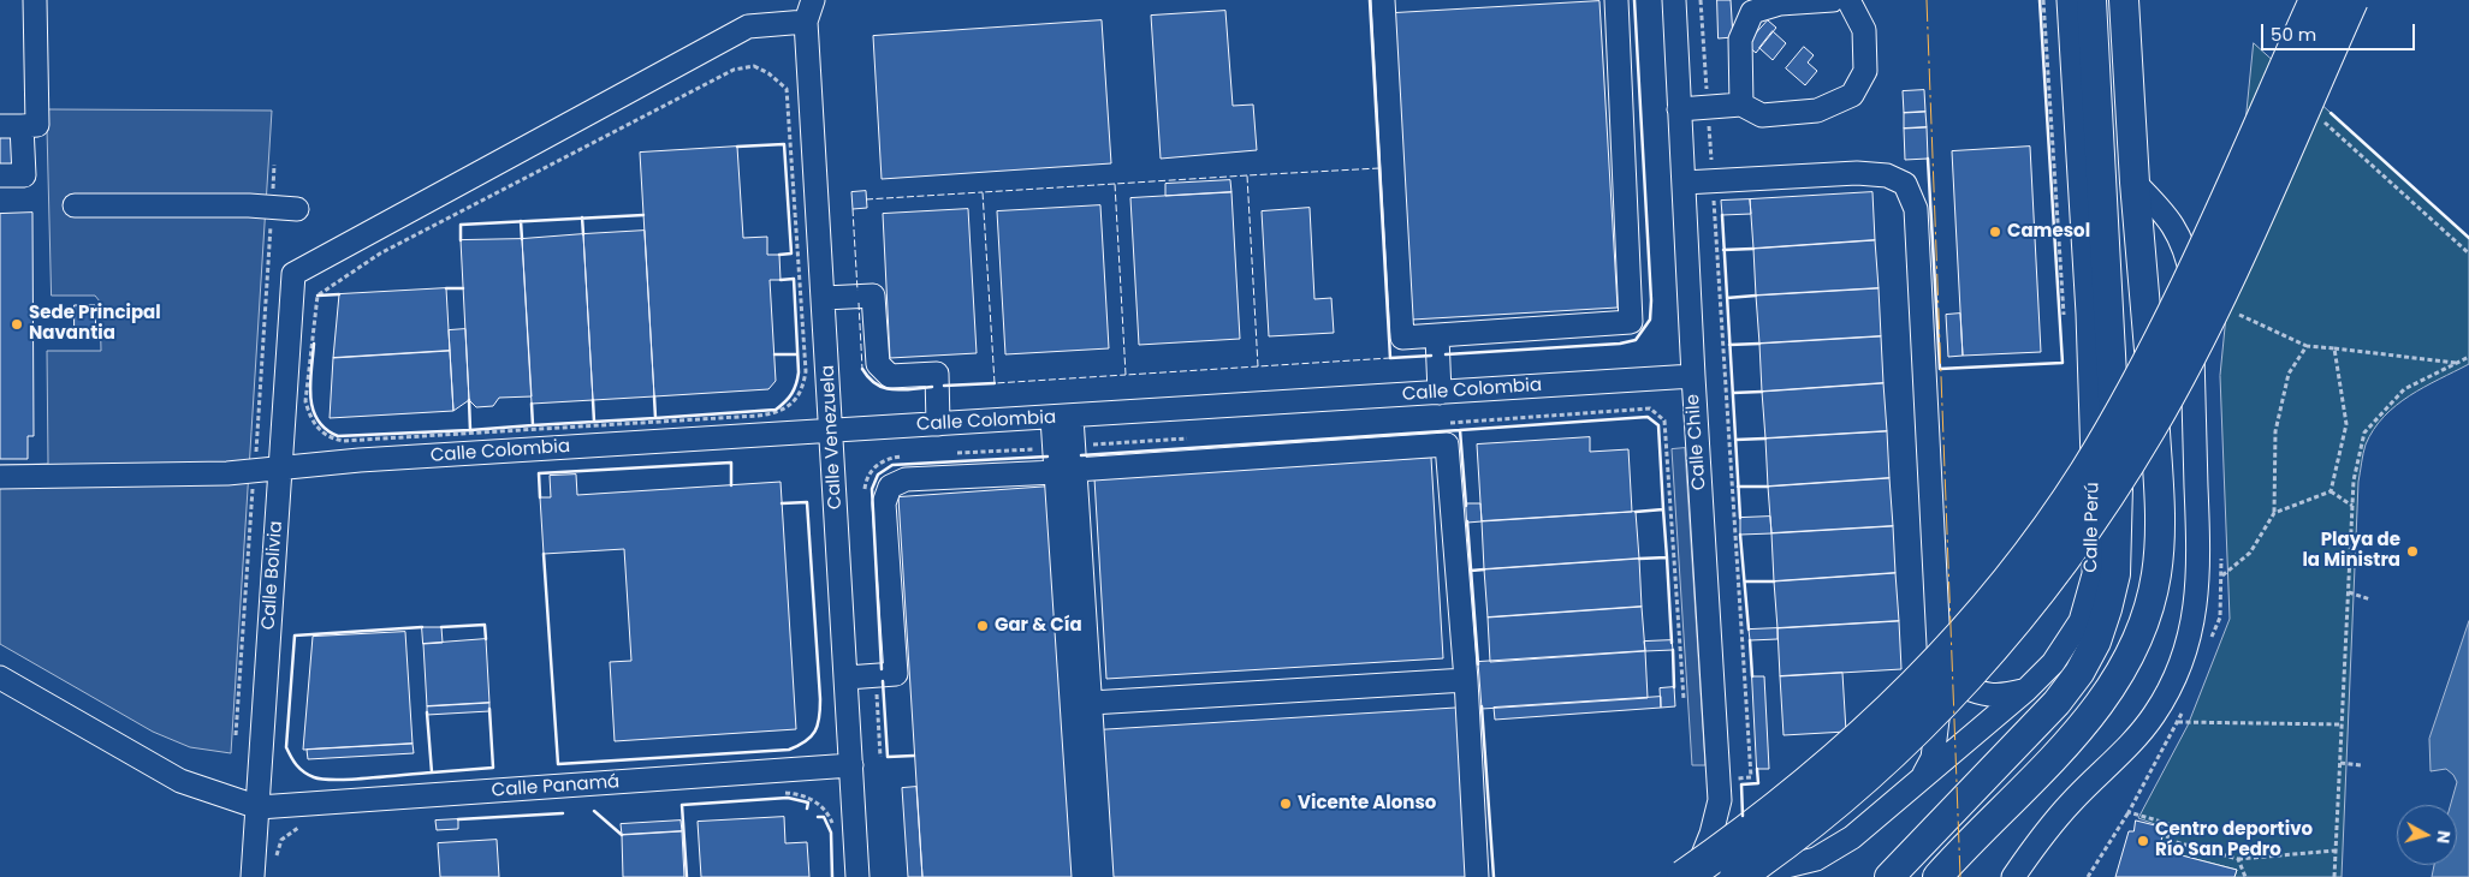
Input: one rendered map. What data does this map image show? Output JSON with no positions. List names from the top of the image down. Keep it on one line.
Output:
{"streets":{"main road":["Calle Perú"],"street":["Calle Colombia","Calle Venezuela","Calle Chile","Calle Bolivia","Calle Panamá"]},"crossings":[["Calle Colombia","Calle Venezuela"],["Calle Colombia","Calle Chile"],["Calle Colombia","Calle Bolivia"],["Calle Venezuela","Calle Bolivia"],["Calle Venezuela","Calle Panamá"],["Calle Bolivia","Calle Panamá"]],"places":["Camesol","Sede Principal Navantia","Playa de la Ministra","Gar & Cía","Vicente Alonso","Centro deportivo Río San Pedro"],"scale_bar":"50 m","north":"right"}
